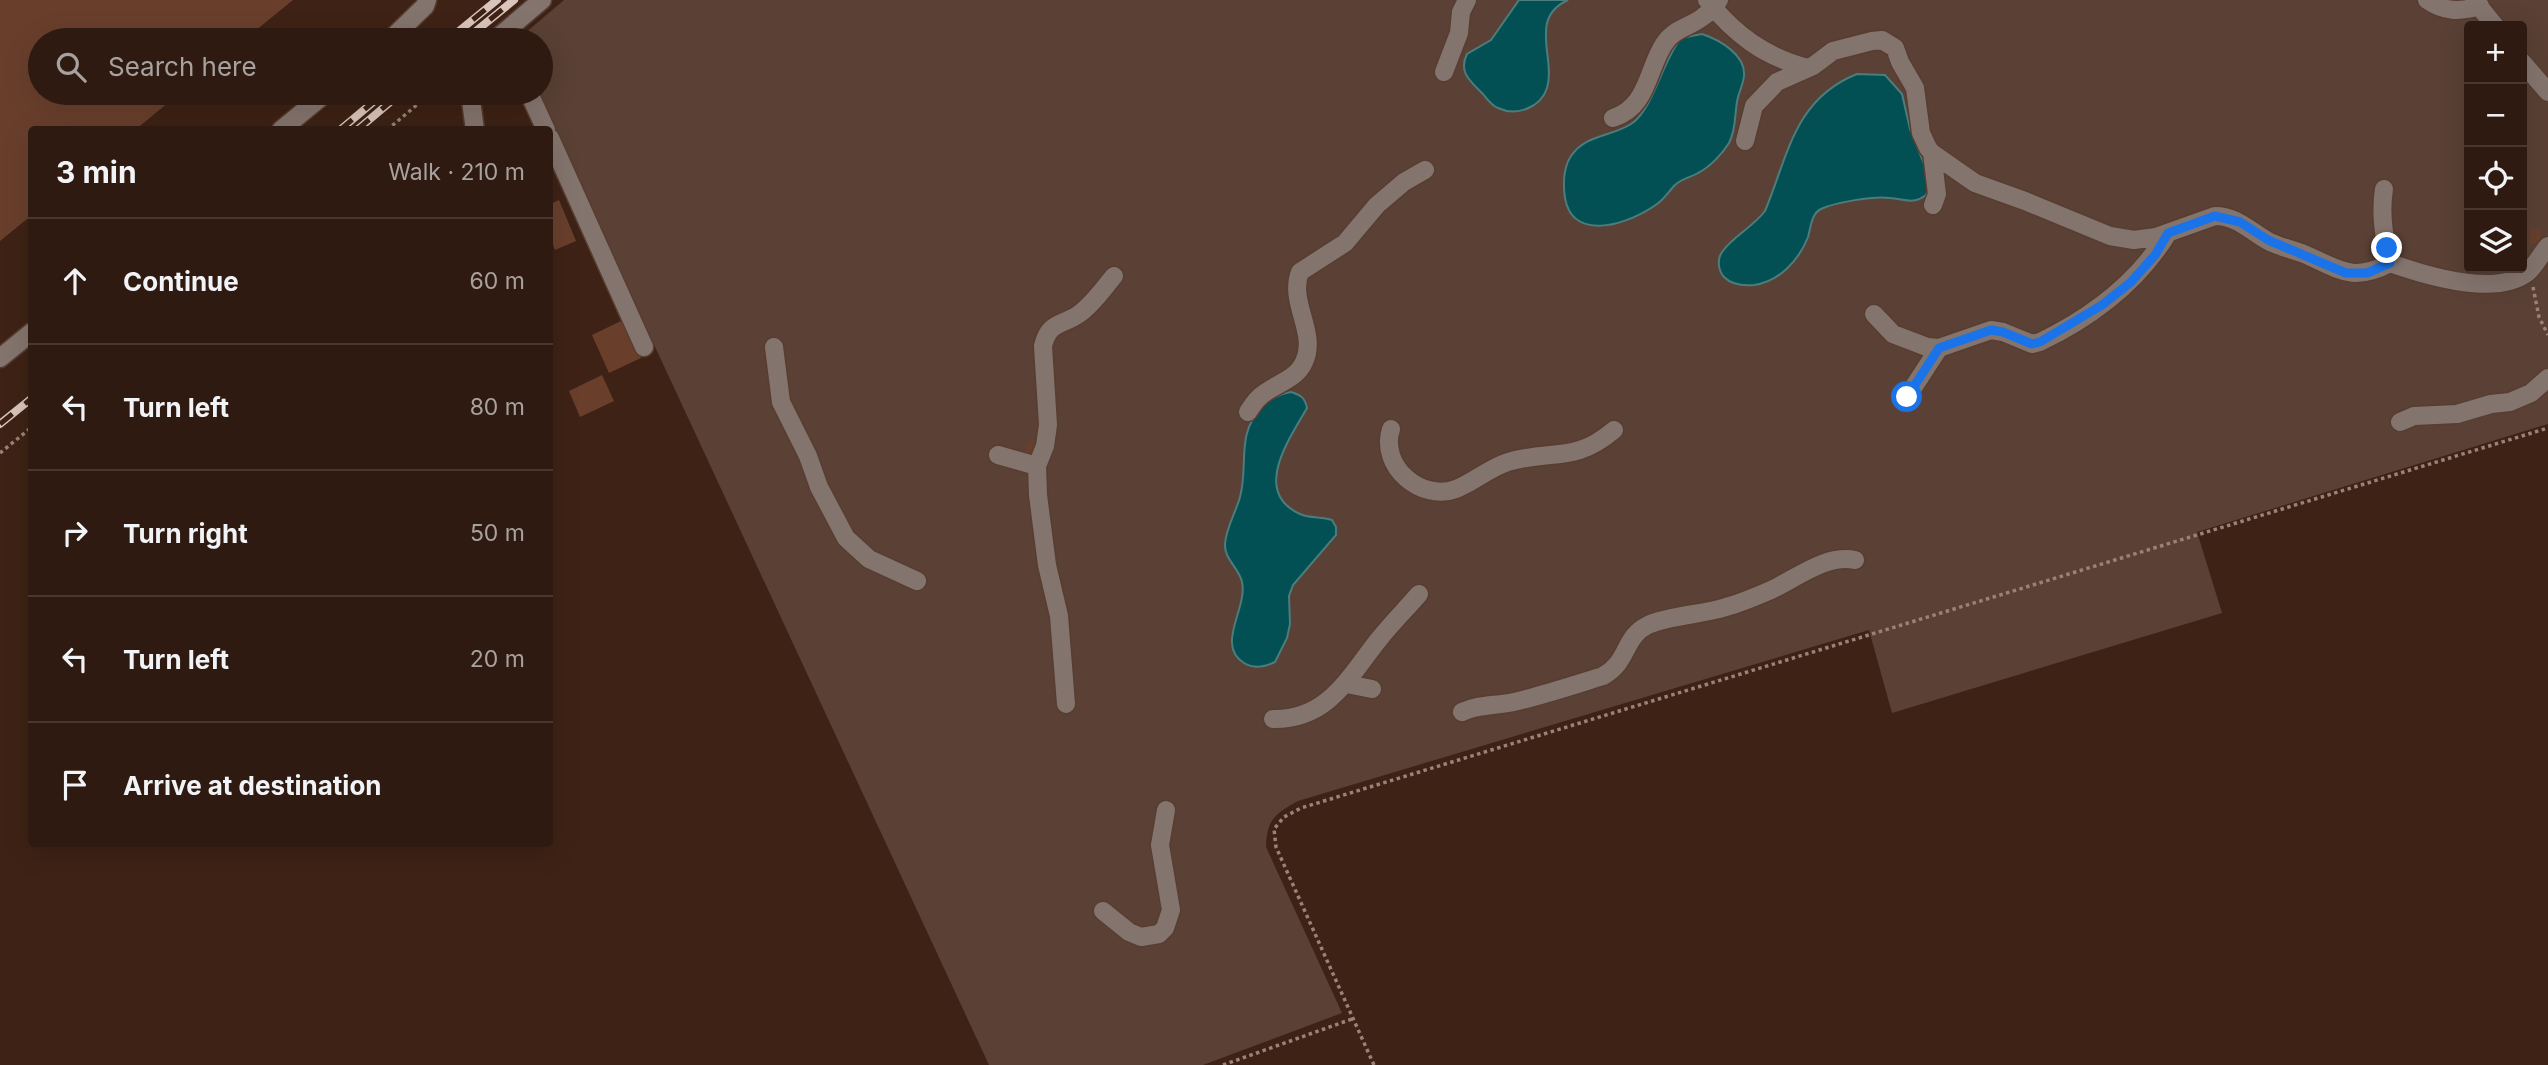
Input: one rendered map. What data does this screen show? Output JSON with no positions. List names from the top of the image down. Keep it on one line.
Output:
{"page":{"map_buttons":["+","−"],"search":"Search here","heading":["3 min","Walk · 210 m"],"list":[["Continue","60 m"],["Turn left","80 m"],["Turn right","50 m"],["Turn left","20 m"],"Arrive at destination"]}}
